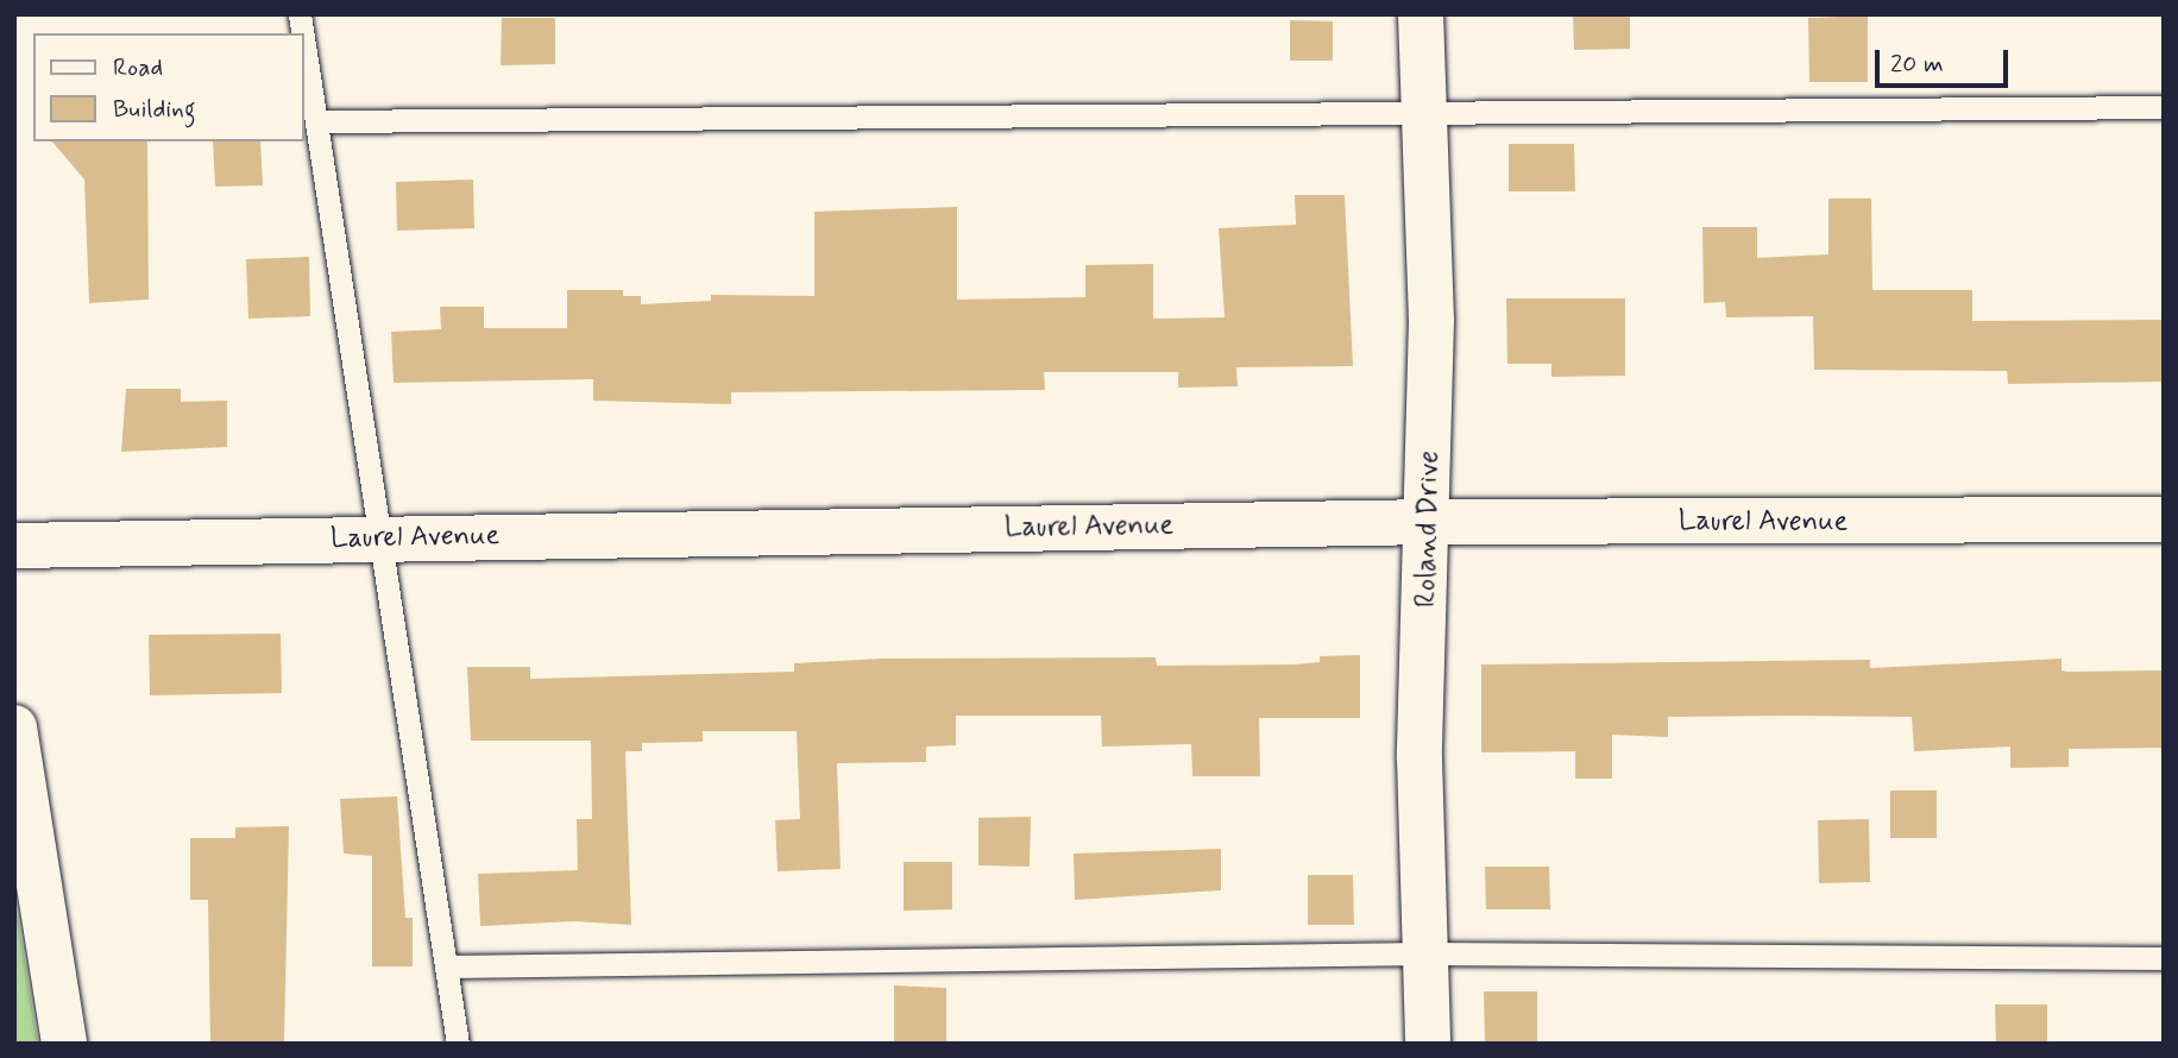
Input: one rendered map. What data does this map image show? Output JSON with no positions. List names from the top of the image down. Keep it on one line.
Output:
{"streets":{"street":["Laurel Avenue","Roland Drive"]},"crossings":[["Laurel Avenue","Roland Drive"]],"legend":["Road","Building"],"scale_bar":"20 m"}
